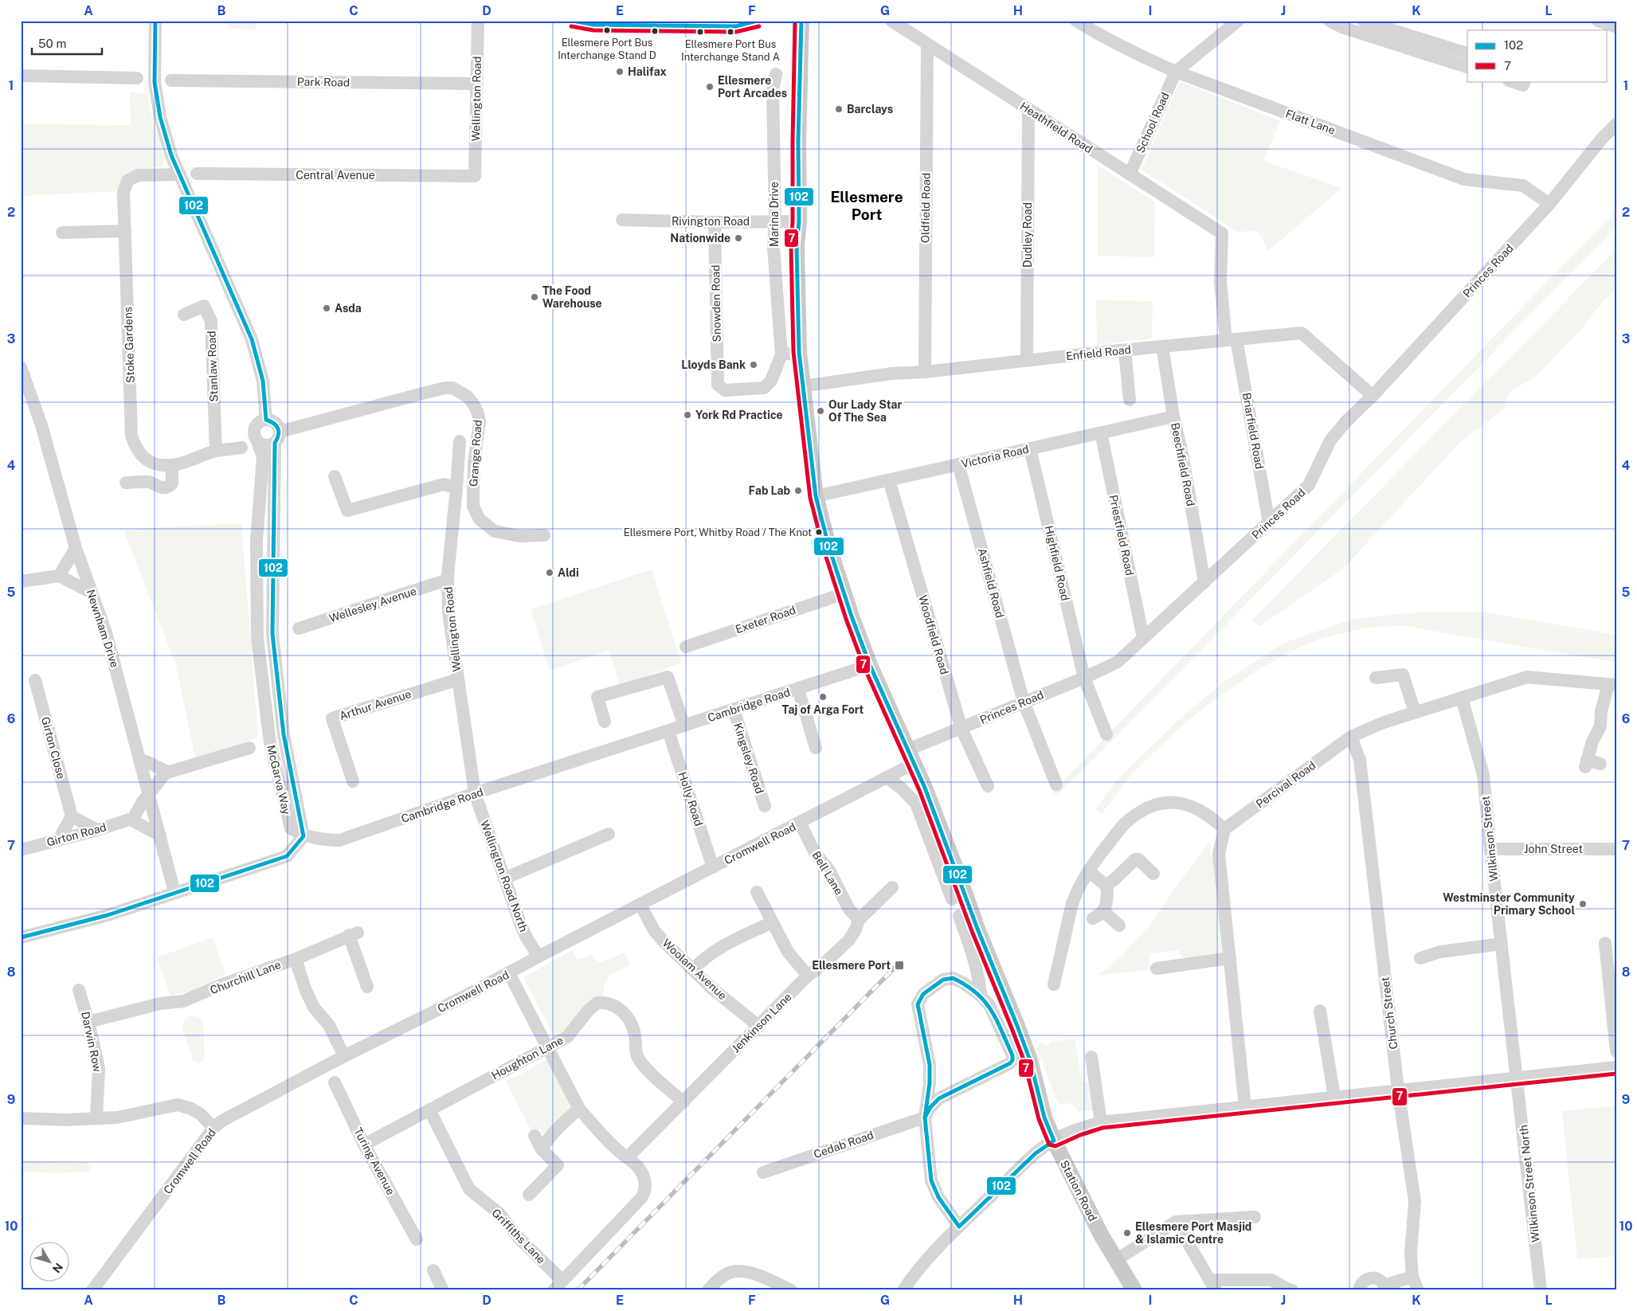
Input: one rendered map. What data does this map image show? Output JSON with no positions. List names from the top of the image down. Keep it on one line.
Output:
{"streets":{"main road":["Station Road"],"street":["Park Road","Wellington Road","Flatt Lane","School Road","Heathfield Road","Central Avenue","Oldfield Road","Marina Drive","Rivington Road","Dudley Road","Princes Road","Snowden Road","Stoke Gardens","Enfield Road","Stanlaw Road","Briarfield Road","Grange Road","Victoria Road","Beechfield Road","Priestfield Road","Highfield Road","Ashfield Road","Wellesley Avenue","Exeter Road","Newnham Drive","Woodfield Road","Arthur Avenue","Cambridge Road","Girton Close","Kingsley Road","McGarva Way","Percival Road","Holly Road","Girton Road","Wilkinson Street","Cromwell Road","John Street","Bell Lane","Wellington Road North","Woolam Avenue","Churchill Lane","Church Street","Jenkinson Lane","Darwin Row","Houghton Lane","Cedab Road","Turing Avenue","Wilkinson Street North","Griffiths Lane"]},"crossings":[["Park Road","Wellington Road"],["Wellington Road","Central Avenue"],["Wellington Road","Wellesley Avenue"],["Wellington Road","Arthur Avenue"],["Wellington Road","Cambridge Road"],["Wellington Road","Wellington Road North"],["Flatt Lane","School Road"],["Flatt Lane","Princes Road"],["School Road","Heathfield Road"],["Heathfield Road","Oldfield Road"],["Heathfield Road","Dudley Road"],["Heathfield Road","Briarfield Road"],["Oldfield Road","Enfield Road"],["Marina Drive","Rivington Road"],["Rivington Road","Snowden Road"],["Rivington Road","Station Road"],["Dudley Road","Enfield Road"],["Princes Road","Enfield Road"],["Princes Road","Briarfield Road"],["Princes Road","Beechfield Road"],["Princes Road","Priestfield Road"],["Princes Road","Highfield Road"],["Princes Road","Ashfield Road"],["Princes Road","Woodfield Road"],["Princes Road","Cromwell Road"],["Princes Road","Station Road"],["Stoke Gardens","Stanlaw Road"],["Enfield Road","Briarfield Road"],["Enfield Road","Beechfield Road"],["Enfield Road","Station Road"],["Grange Road","McGarva Way"],["Victoria Road","Beechfield Road"],["Victoria Road","Priestfield Road"],["Victoria Road","Highfield Road"],["Victoria Road","Ashfield Road"],["Victoria Road","Woodfield Road"],["Victoria Road","Station Road"],["Exeter Road","Station Road"],["Cambridge Road","Kingsley Road"],["Cambridge Road","McGarva Way"],["Cambridge Road","Holly Road"],["Cambridge Road","Wellington Road North"],["Cambridge Road","Station Road"],["Percival Road","Wilkinson Street"],["Percival Road","Church Street"],["Holly Road","Cromwell Road"],["Wilkinson Street","John Street"],["Wilkinson Street","Wilkinson Street North"],["Cromwell Road","Bell Lane"],["Cromwell Road","Wellington Road North"],["Cromwell Road","Woolam Avenue"],["Cromwell Road","Churchill Lane"],["Cromwell Road","Station Road"],["Bell Lane","Jenkinson Lane"],["Woolam Avenue","Jenkinson Lane"],["Churchill Lane","Darwin Row"],["Jenkinson Lane","Houghton Lane"],["Houghton Lane","Turing Avenue"],["Houghton Lane","Griffiths Lane"]],"districts":["Ellesmere Port"],"places":{"other":["Ellesmere Port Bus Interchange Stand D","Ellesmere Port Bus Interchange Stand A","Halifax","Ellesmere Port Arcades","Barclays","Nationwide","The Food Warehouse","Asda","Lloyds Bank","Our Lady Star Of The Sea","York Rd Practice","Fab Lab","Ellesmere Port, Whitby Road / The Knot","Aldi","Taj of Arga Fort","Westminster Community Primary School","Ellesmere Port Masjid & Islamic Centre"],"transit":["Ellesmere Port"]},"lines":["transit line 102","transit line 7"],"legend":["102","7"],"scale_bar":"50 m","north":"bottom right","grid":{"columns":["A","B","C","D","E","F","G","H","I","J","K","L"],"rows":["1","2","3","4","5","6","7","8","9","10"]}}
